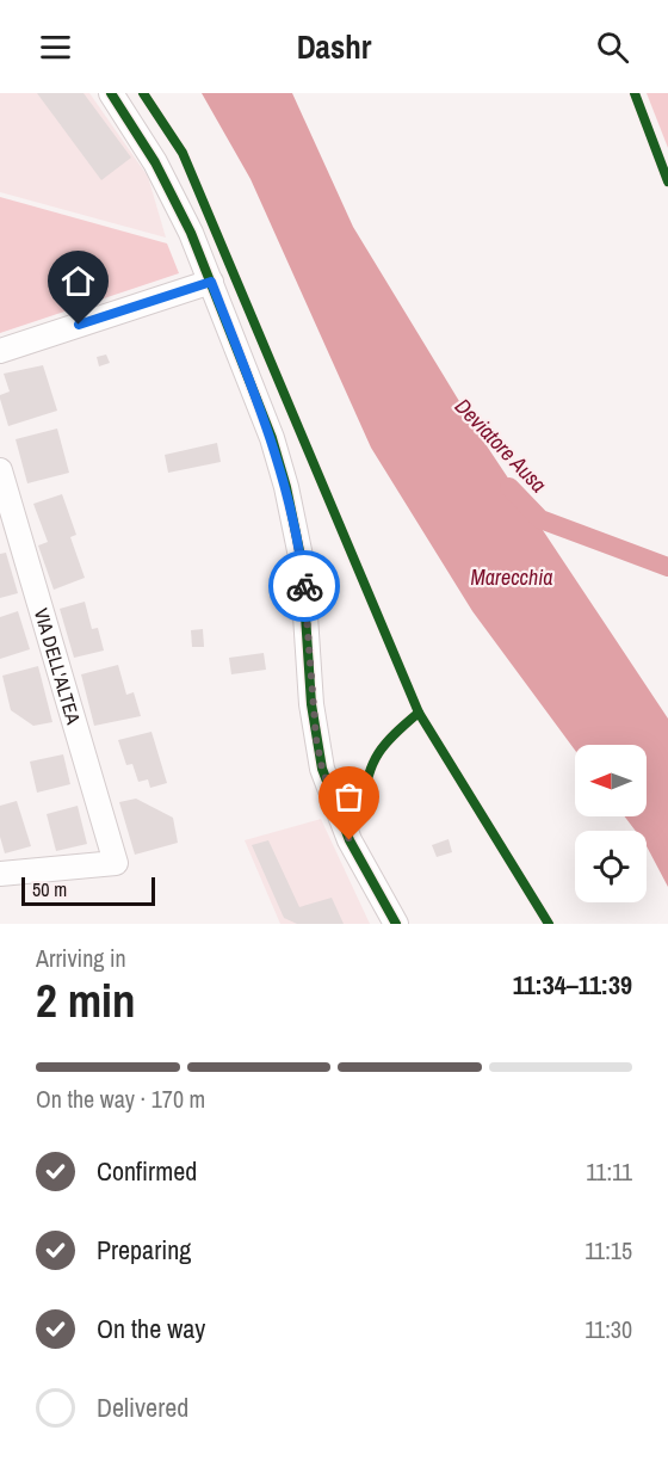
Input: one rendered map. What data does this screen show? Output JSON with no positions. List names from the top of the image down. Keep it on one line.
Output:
{"streets":{"street":["VIA DELL'ALTEA"]},"water":["Deviatore Ausa","Marecchia"],"scale_bar":"50 m","north":"left","page":{"header":"Dashr","scale":"50 m","heading":["2 min","Arriving in","11:34–11:39"],"bar":"On the way · 170 m","list":[["Confirmed","11:11"],["Preparing","11:15"],["On the way","11:30"],"Delivered"]}}
